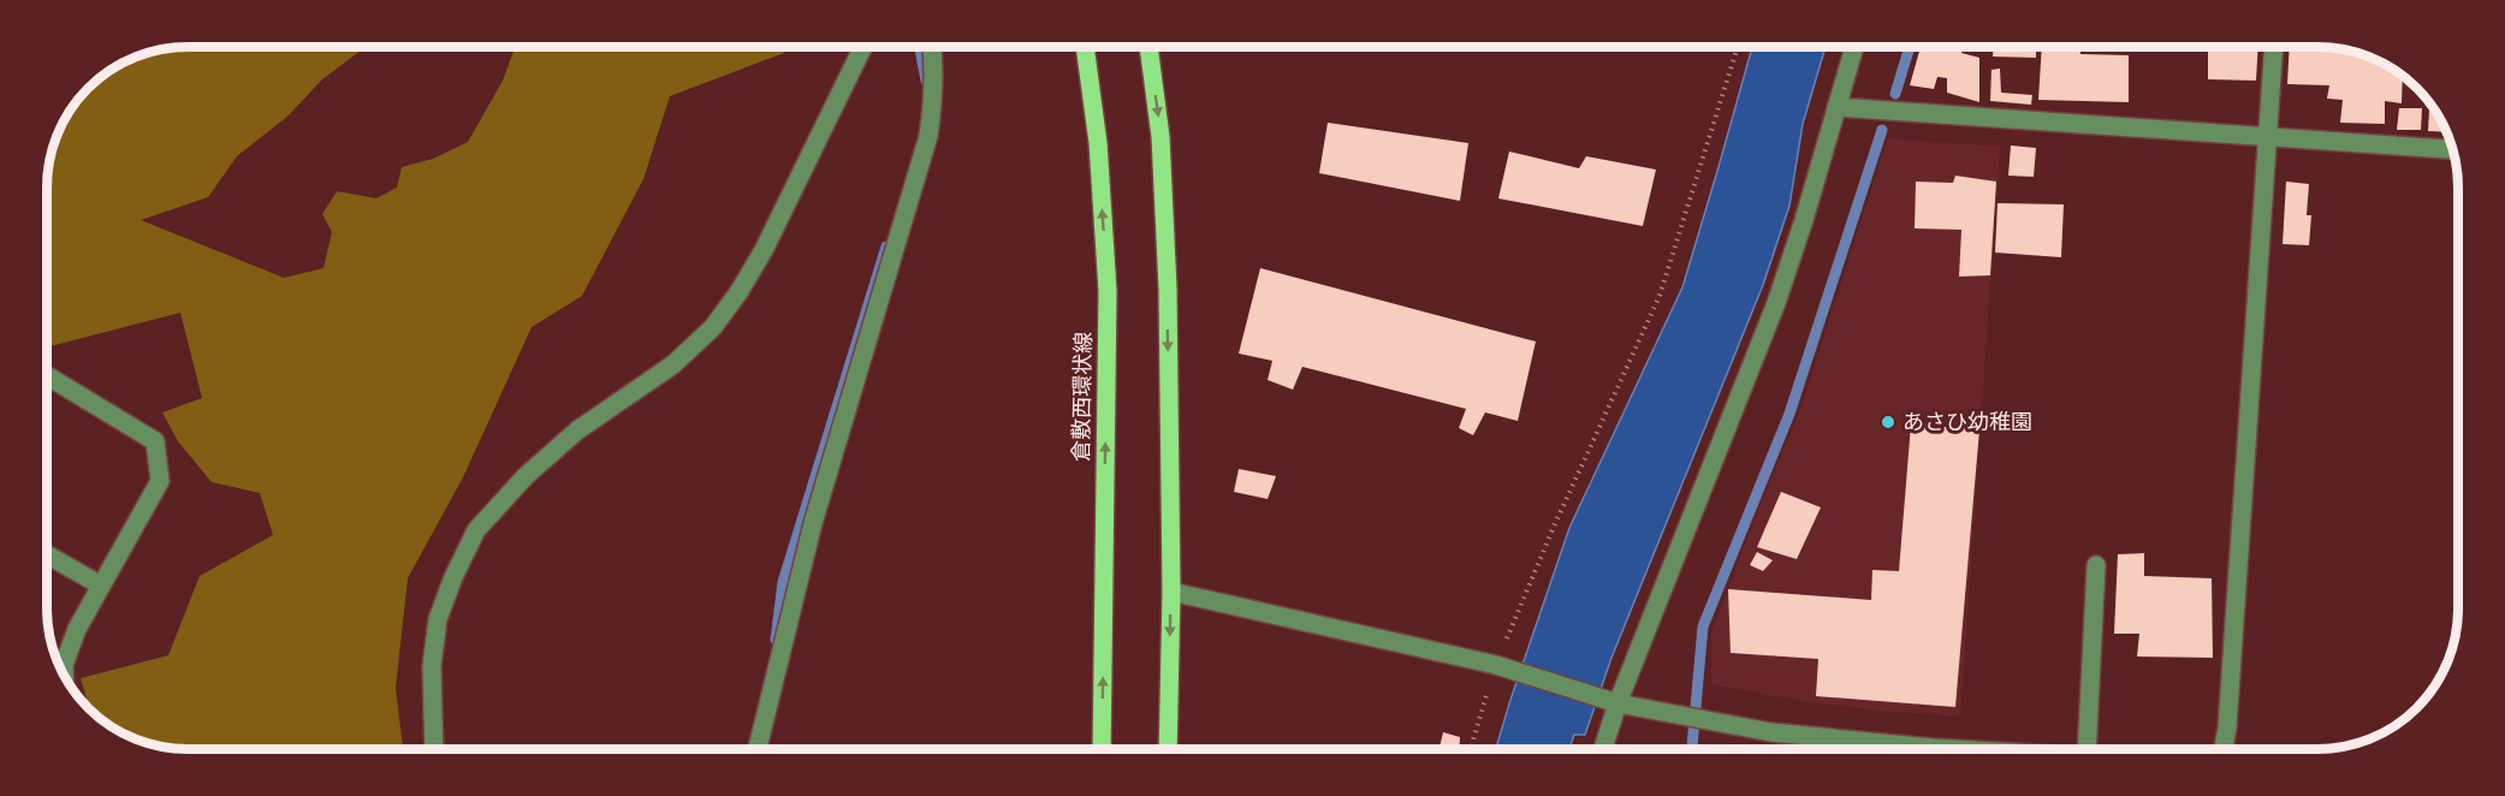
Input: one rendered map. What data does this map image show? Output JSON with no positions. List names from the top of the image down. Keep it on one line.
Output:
{"streets":{"main road":["倉敷西環状線"]},"places":["あさひ幼稚園"]}
